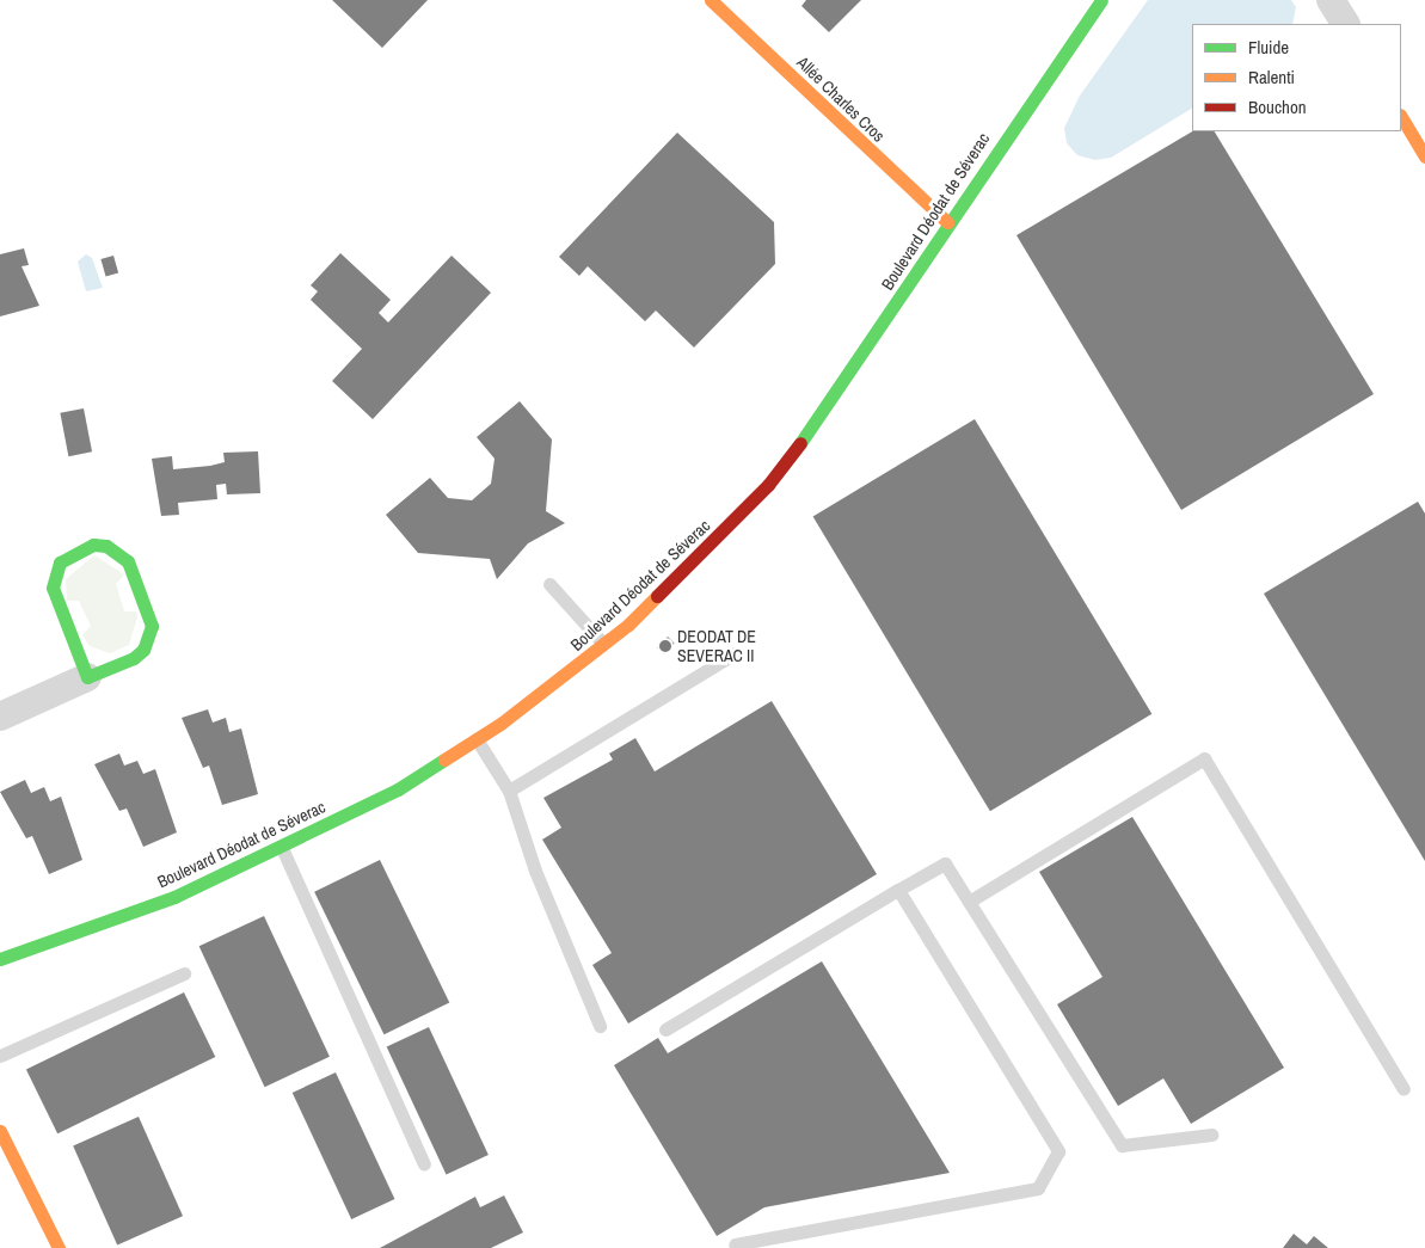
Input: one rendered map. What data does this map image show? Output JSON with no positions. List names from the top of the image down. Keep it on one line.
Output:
{"streets":{"street":["Allée Charles Cros","Boulevard Déodat de Séverac"]},"crossings":[["Allée Charles Cros","Boulevard Déodat de Séverac"]],"places":["DEODAT DE SEVERAC II"],"legend":["Fluide","Ralenti","Bouchon"]}
